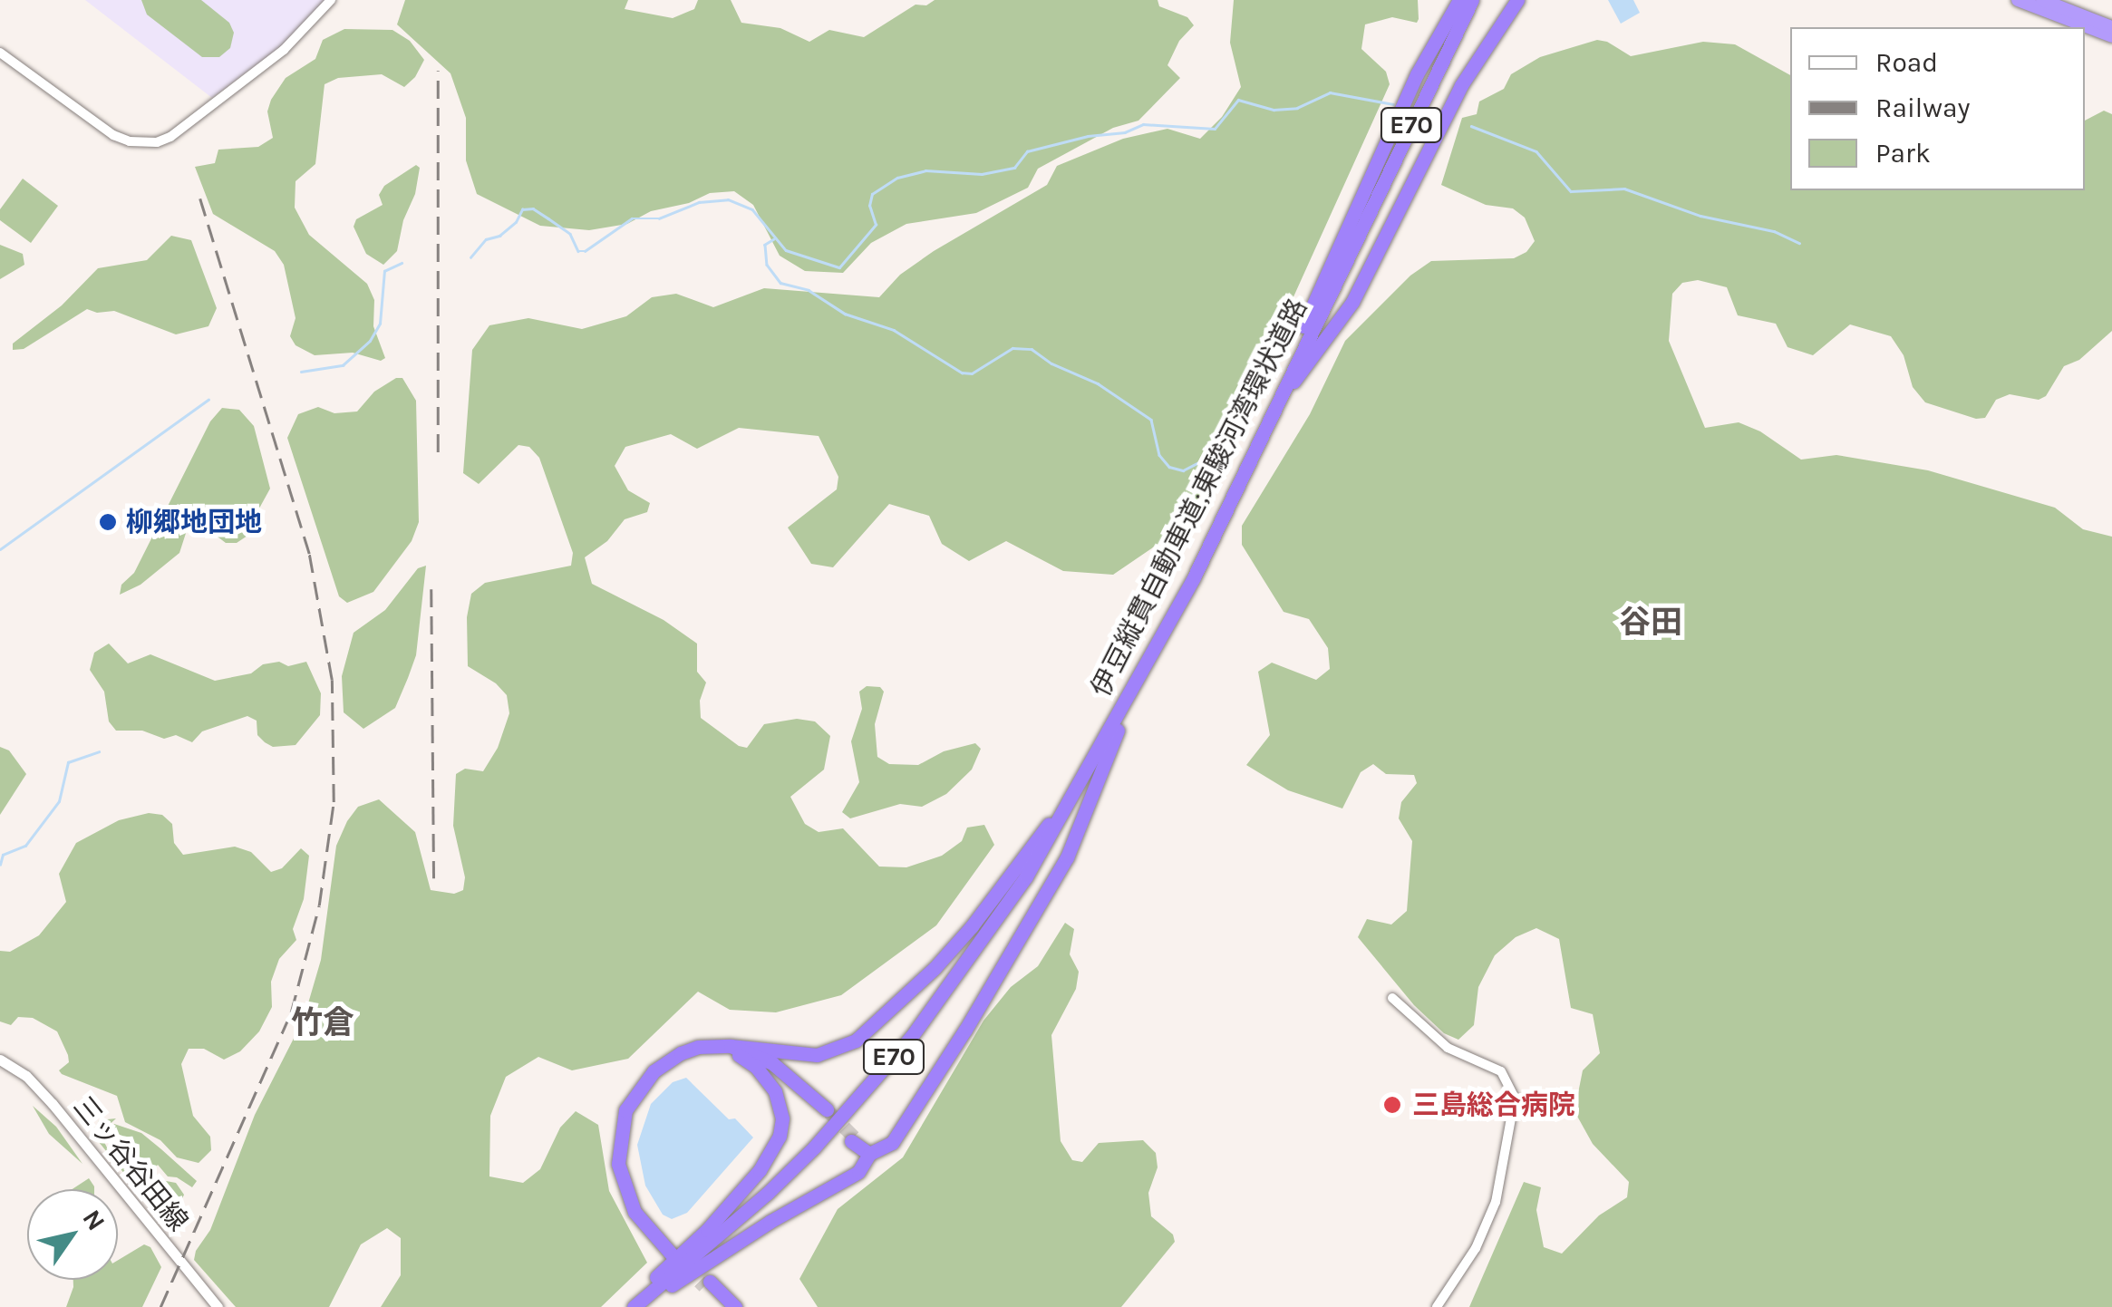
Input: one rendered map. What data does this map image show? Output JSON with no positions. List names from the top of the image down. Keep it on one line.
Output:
{"streets":{"highway":["E70","伊豆縦貫自動車道;東駿河湾環状道路"],"main road":["三ッ谷谷田線"]},"districts":["谷田","竹倉"],"places":["柳郷地団地","三島総合病院"],"legend":["Road","Railway","Park"],"north":"top right"}
